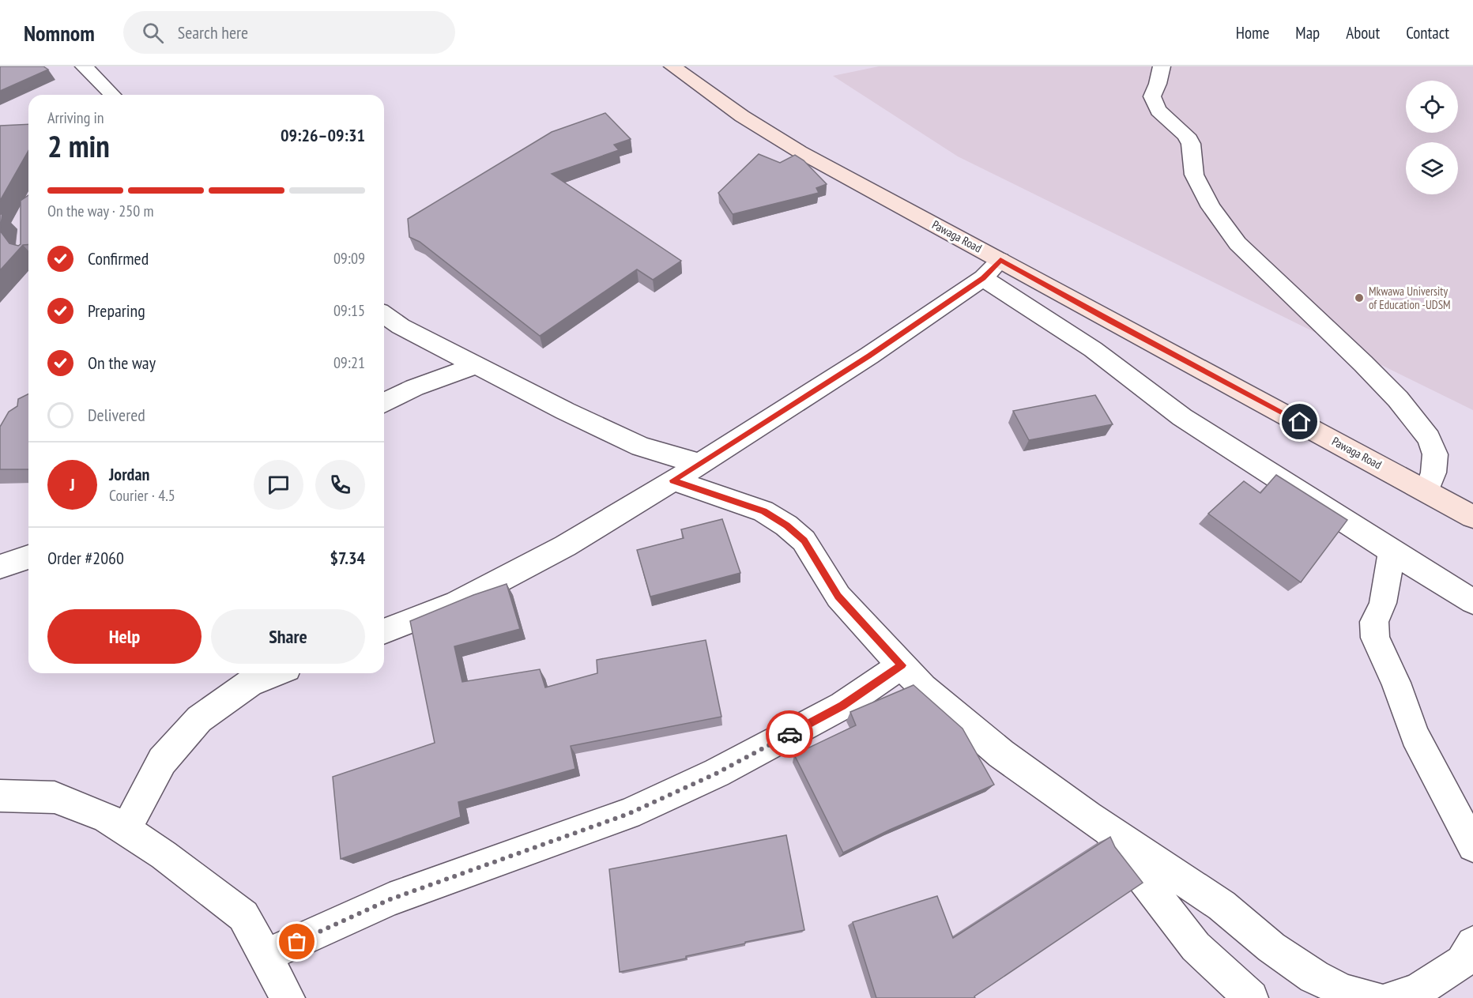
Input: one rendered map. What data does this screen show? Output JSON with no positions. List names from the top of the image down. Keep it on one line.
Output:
{"streets":{"main road":["Pawaga Road"]},"places":["Mkwawa University of Education -UDSM"],"page":{"header":"Nomnom","search":"Search here","nav":["Home","Map","About","Contact"],"heading":["2 min","Arriving in","09:26–09:31"],"panel":["Jordan","Courier · 4.5","Order #2060","$7.34"],"bar":"On the way · 250 m","list":[["Confirmed","09:09"],["Preparing","09:15"],["On the way","09:21"],"Delivered"],"round":"J","buttons":["Help","Share"]}}
